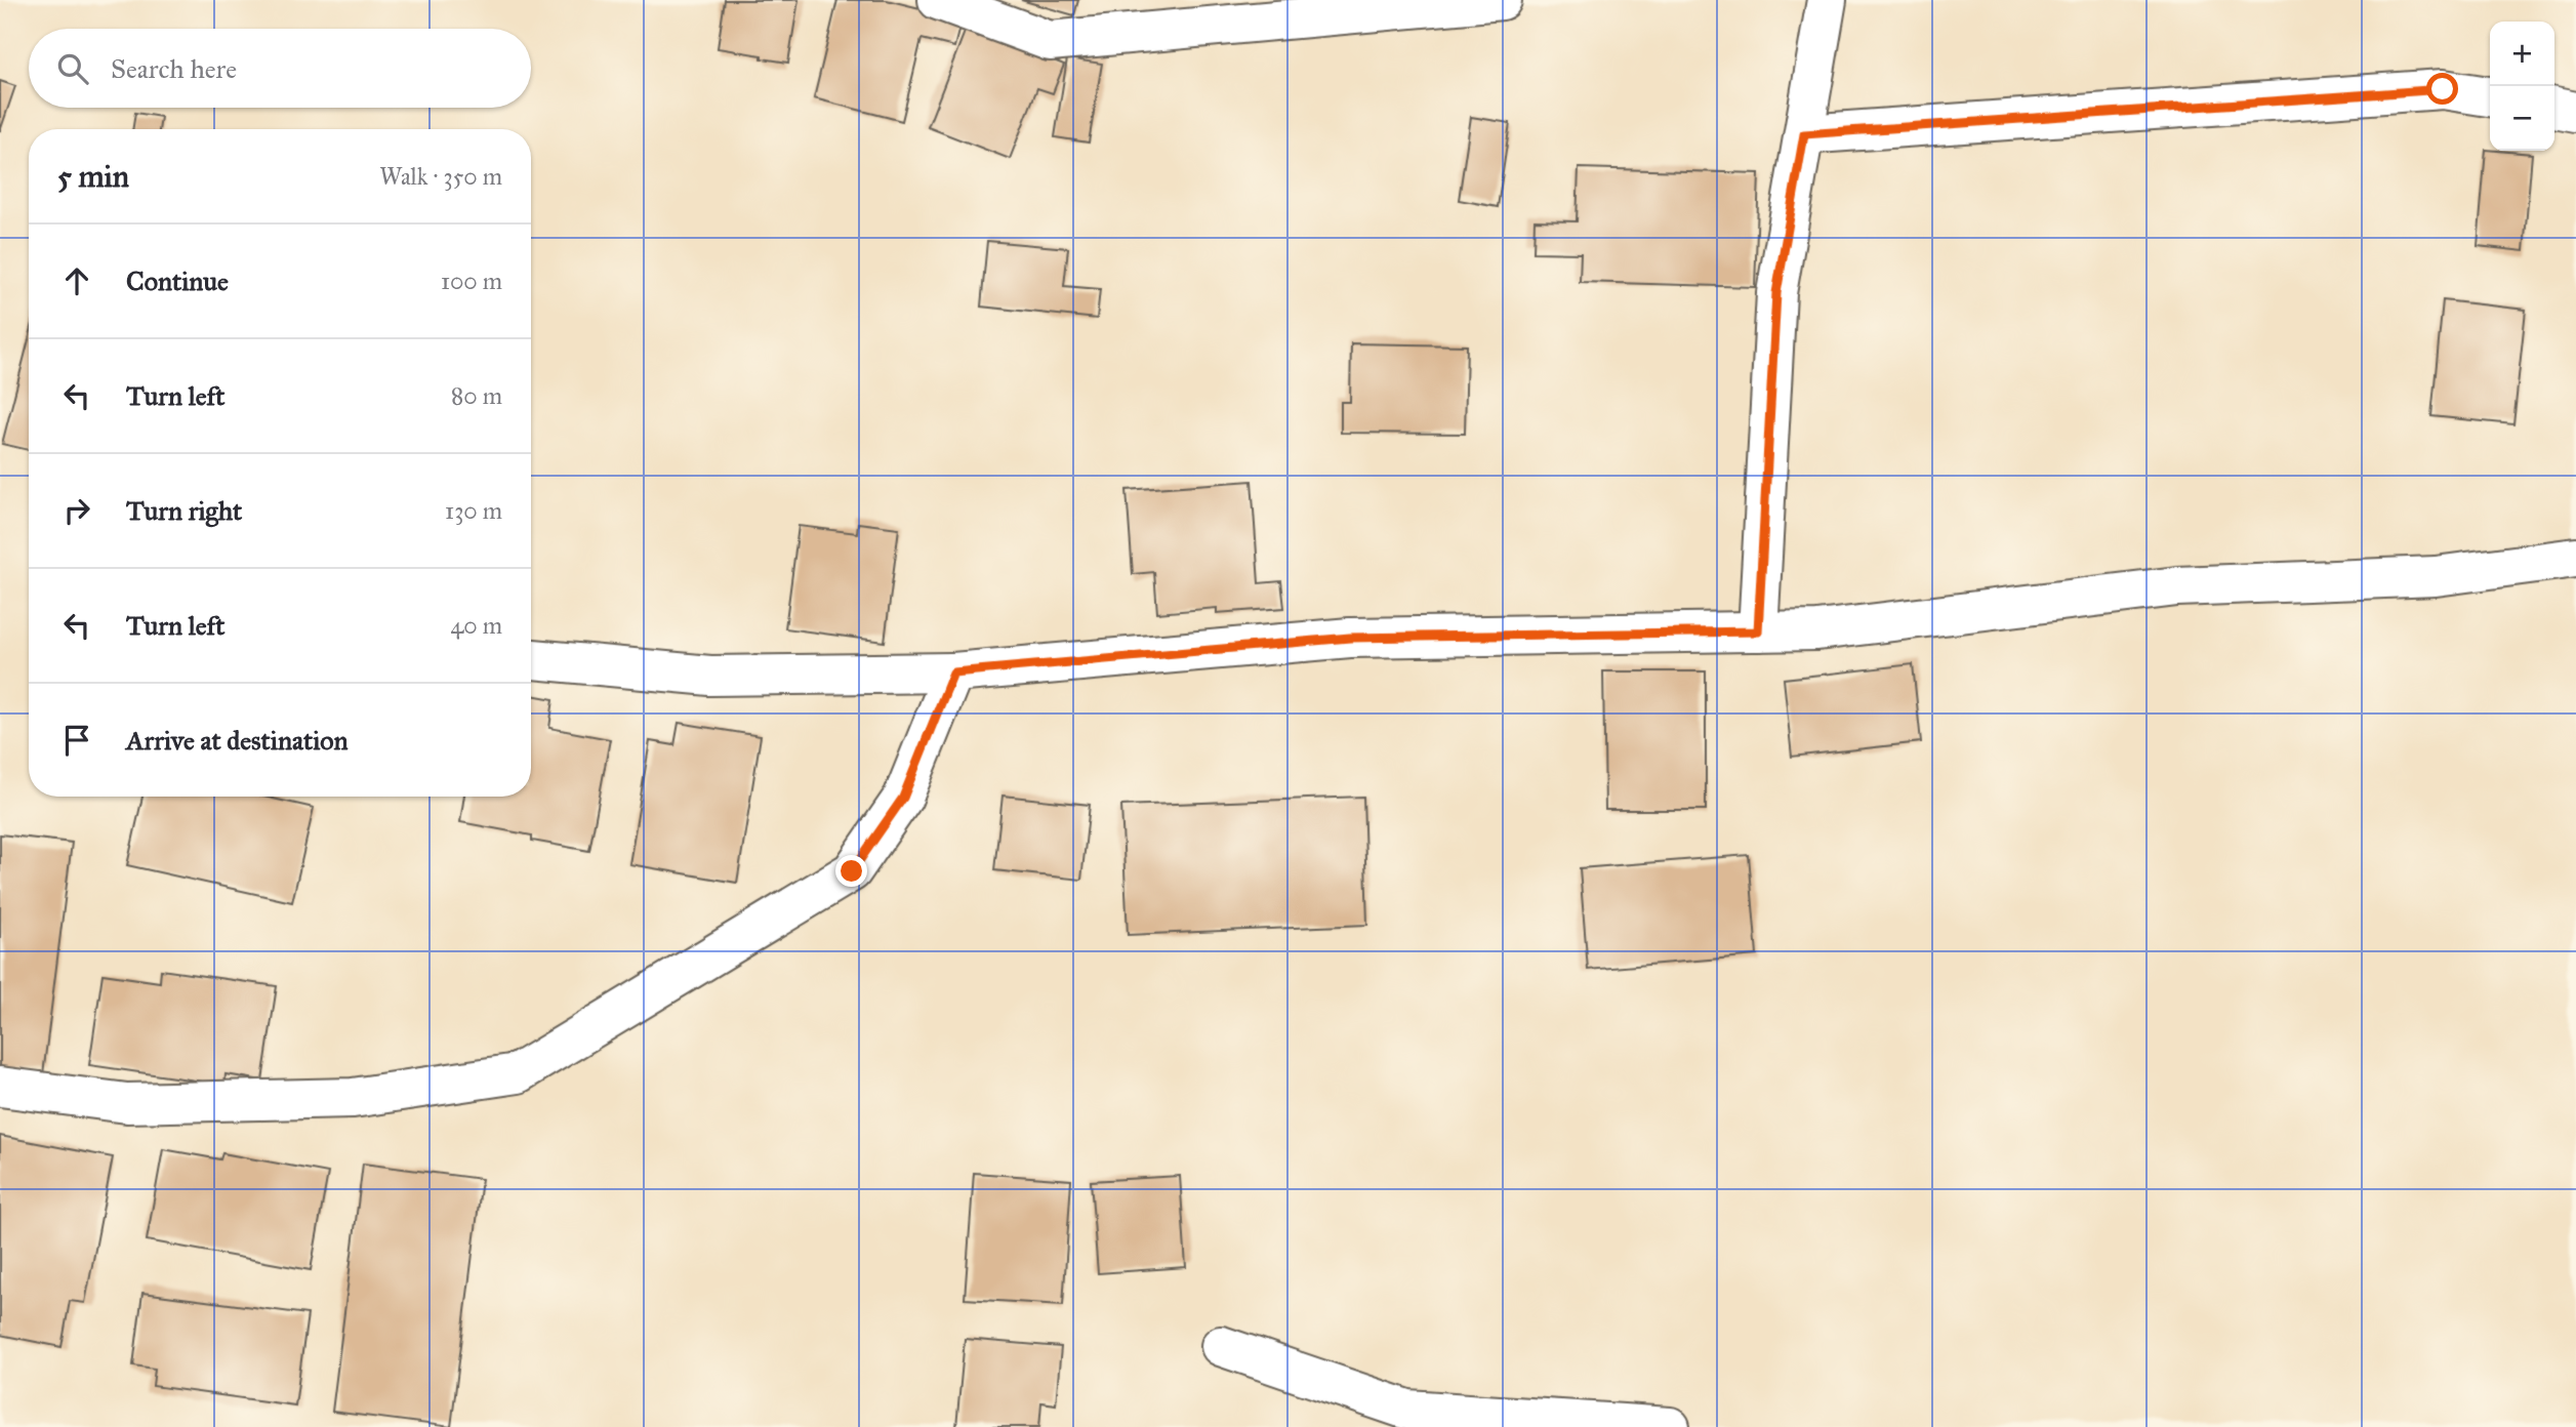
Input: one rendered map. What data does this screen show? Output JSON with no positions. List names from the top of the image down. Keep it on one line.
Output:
{"page":{"map_buttons":["+","−"],"search":"Search here","heading":["5 min","Walk · 350 m"],"list":[["Continue","100 m"],["Turn left","80 m"],["Turn right","130 m"],["Turn left","40 m"],"Arrive at destination"]}}
